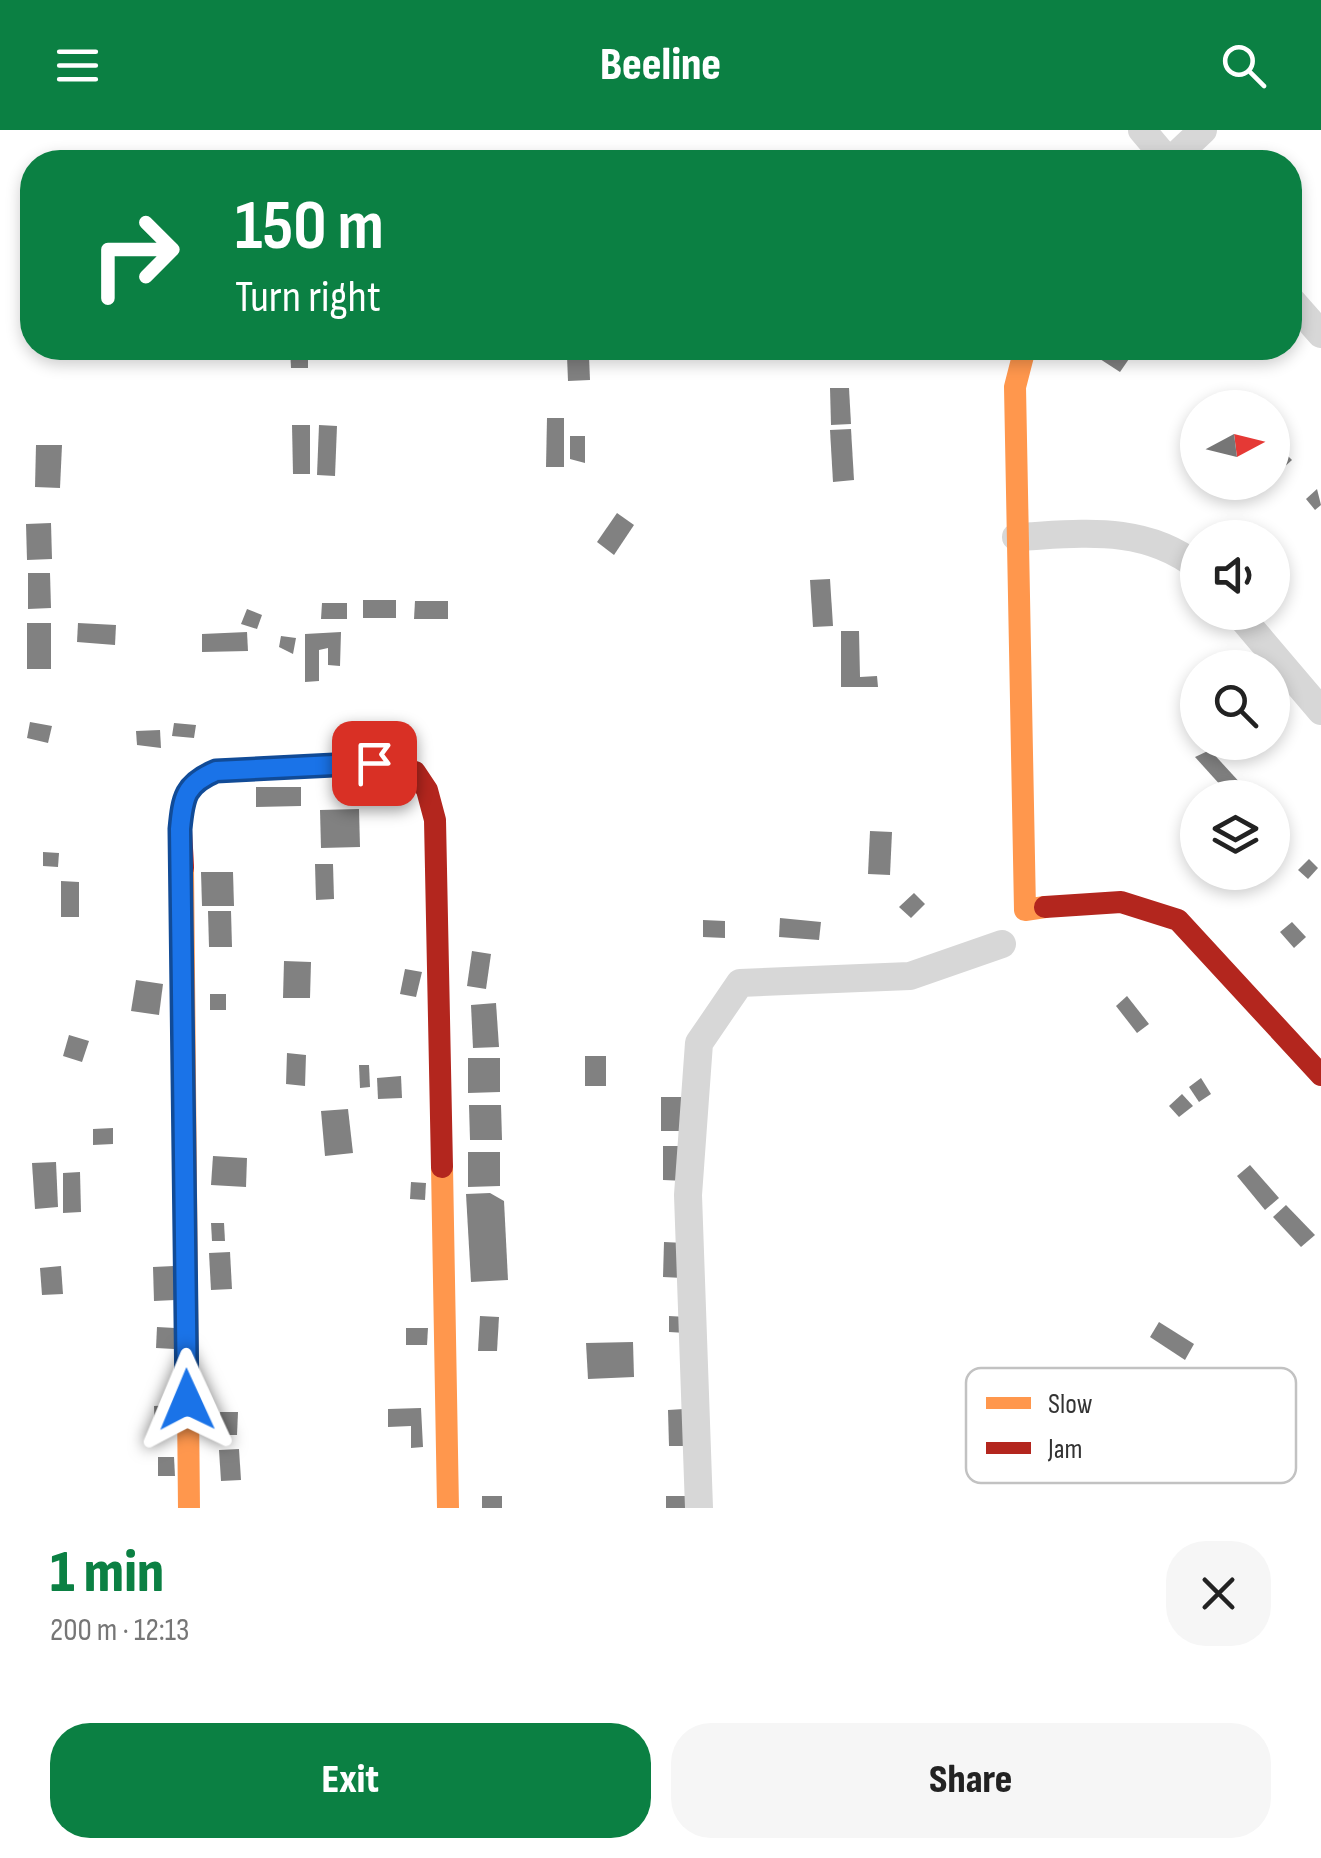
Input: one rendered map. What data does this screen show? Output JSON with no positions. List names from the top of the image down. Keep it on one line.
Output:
{"legend":["Slow","Jam"],"north":"right","page":{"header":"Beeline","turn":["150 m","Turn right"],"heading":["1 min","200 m · 12:13"],"buttons":["Exit","Share"]}}
